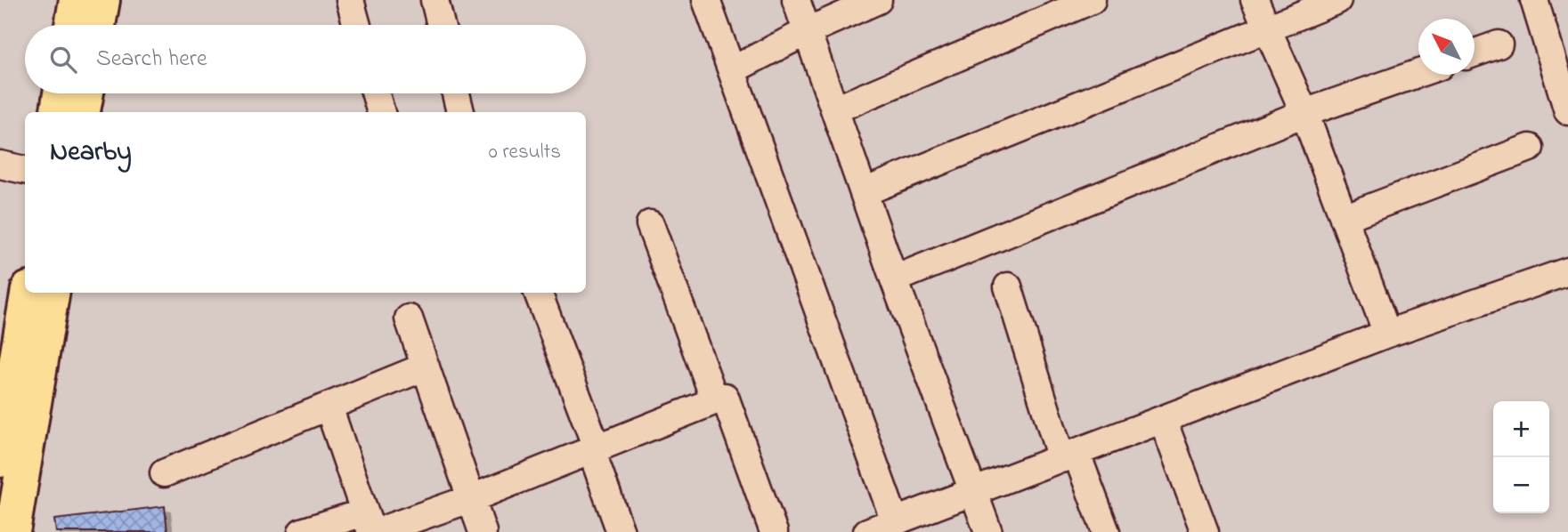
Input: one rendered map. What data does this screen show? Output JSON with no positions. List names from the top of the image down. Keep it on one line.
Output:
{"north":"top left","page":{"search":"Search here","heading":["Nearby","0 results"],"map_buttons":["+","−"]}}
